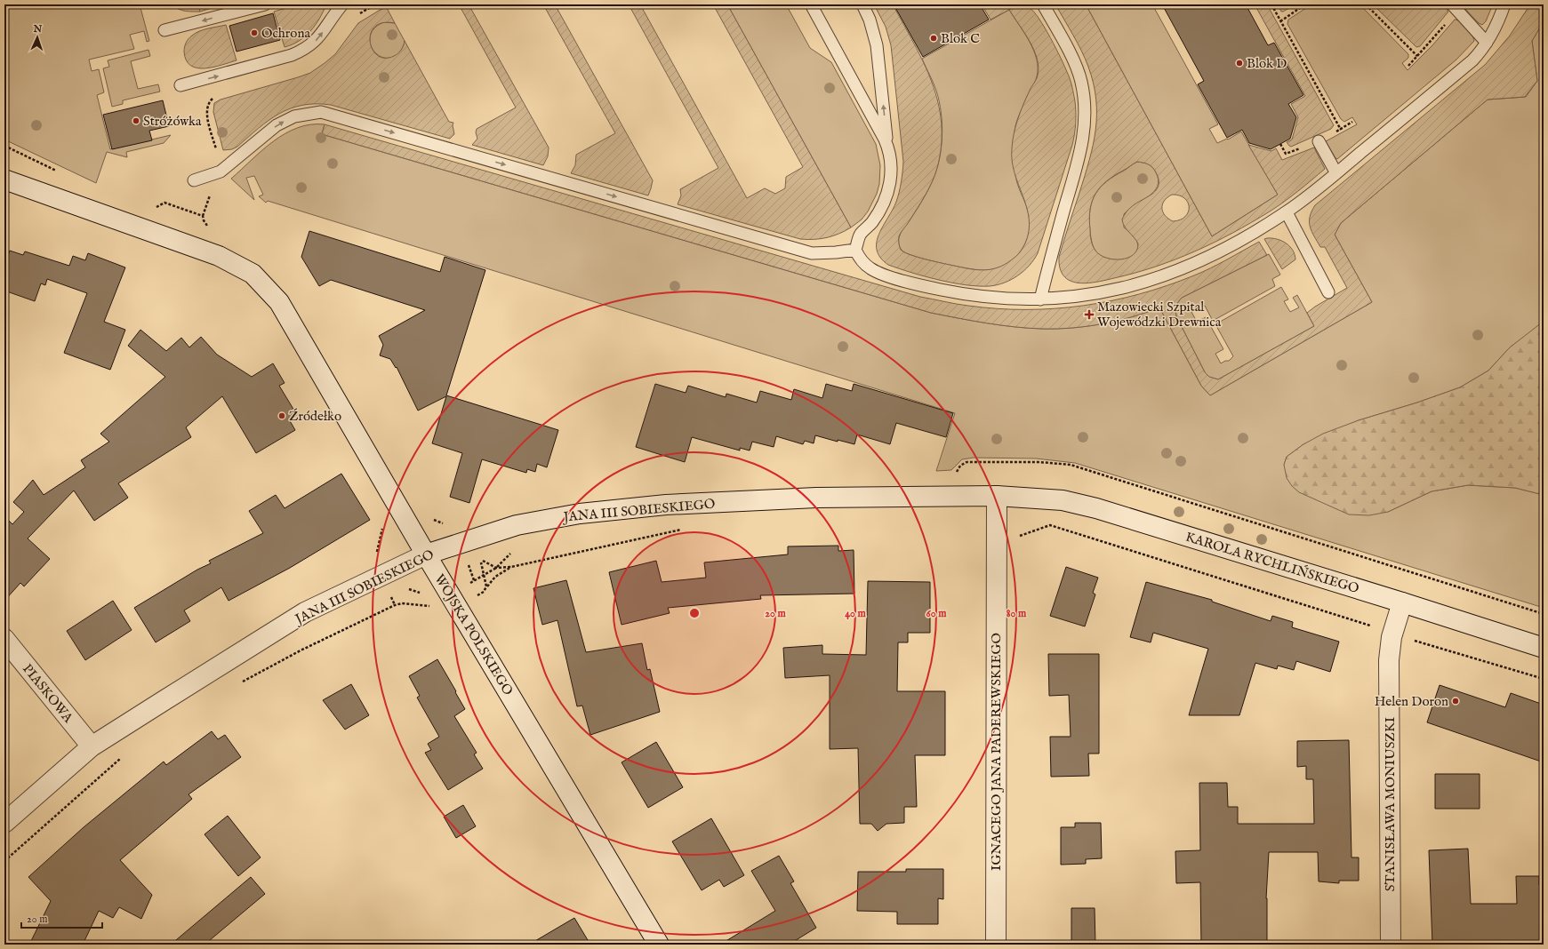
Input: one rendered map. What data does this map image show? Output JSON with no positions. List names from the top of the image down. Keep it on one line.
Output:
{"streets":{"street":["JANA III SOBIESKIEGO","KAROLA RYCHLIŃSKIEGO","WOJSKA POLSKIEGO","PIASKOWA","IGNACEGO JANA PADEREWSKIEGO","STANISŁAWA MONIUSZKI"]},"crossings":[["JANA III SOBIESKIEGO","KAROLA RYCHLIŃSKIEGO"],["JANA III SOBIESKIEGO","WOJSKA POLSKIEGO"],["JANA III SOBIESKIEGO","PIASKOWA"],["JANA III SOBIESKIEGO","IGNACEGO JANA PADEREWSKIEGO"],["KAROLA RYCHLIŃSKIEGO","IGNACEGO JANA PADEREWSKIEGO"],["KAROLA RYCHLIŃSKIEGO","STANISŁAWA MONIUSZKI"]],"places":{"other":["Ochrona","Blok C","Blok D","Stróżówka","Źródełko","Helen Doron"],"health":["Mazowiecki Szpital Wojewódzki Drewnica"]},"scale_bar":"20 m","north":"top","rings":["20 m","40 m","60 m","80 m"]}
